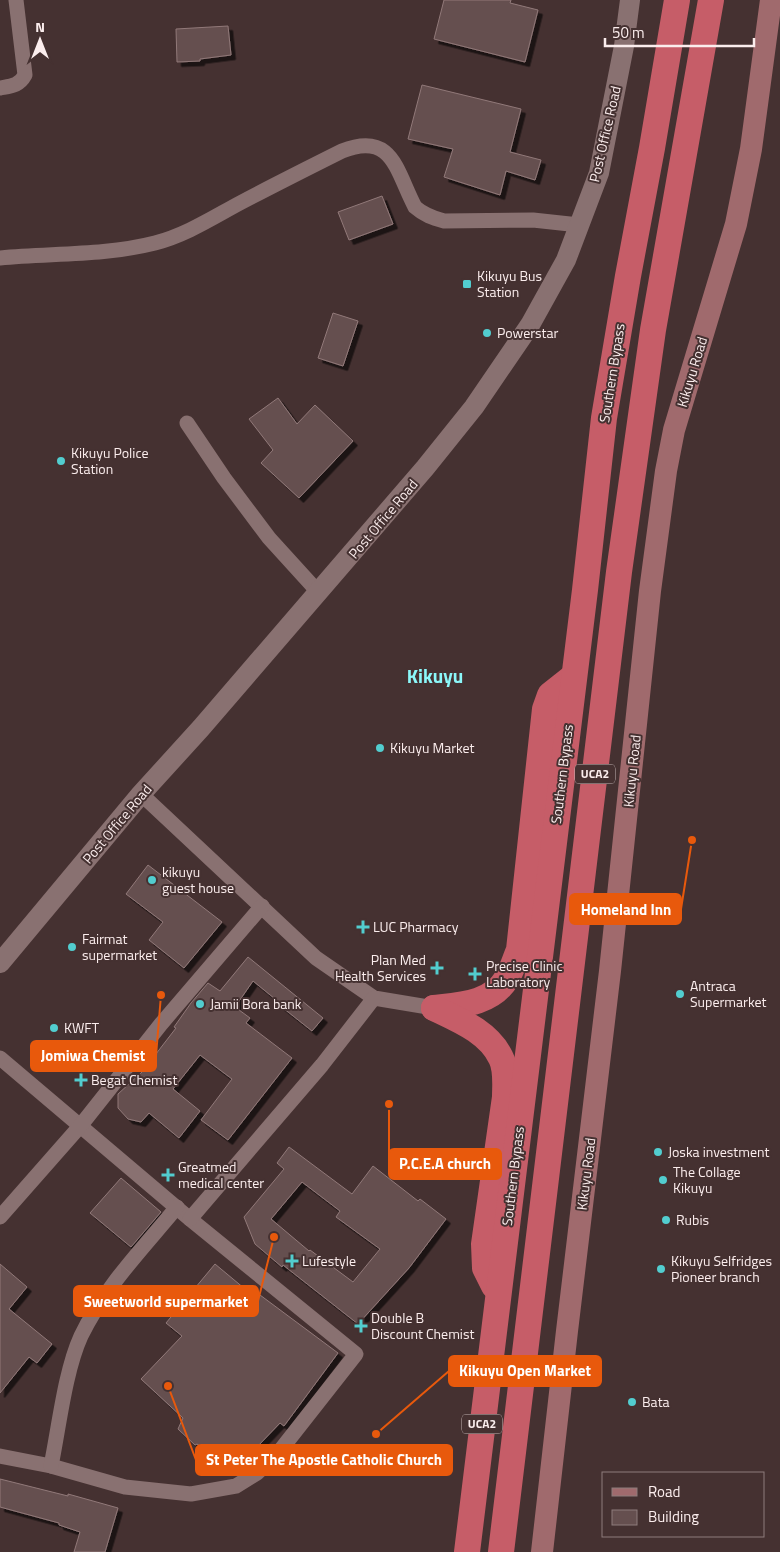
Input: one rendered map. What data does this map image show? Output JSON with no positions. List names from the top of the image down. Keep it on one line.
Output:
{"streets":{"highway":["Southern Bypass","UCA2"],"main road":["Kikuyu Road"],"street":["Post Office Road"]},"districts":["Kikuyu"],"places":{"transit":["Kikuyu Bus Station"],"other":["Powerstar","Kikuyu Police Station","Kikuyu Market","Homeland Inn","kikuyu guest house","Fairmat supermarket","Antraca Supermarket","Jomiwa Chemist","Jamii Bora bank","KWFT","P.C.E.A church","Joska investment","The Collage Kikuyu","Rubis","Sweetworld supermarket","Kikuyu Selfridges Pioneer branch","St Peter The Apostle Catholic Church","Bata","Kikuyu Open Market"],"health":["LUC Pharmacy","Plan Med Health Services","Precise Clinic Laboratory","Begat Chemist","Greatmed medical center","Lufestyle","Double B Discount Chemist"]},"legend":["Road","Building"],"scale_bar":"50 m","north":"top"}
